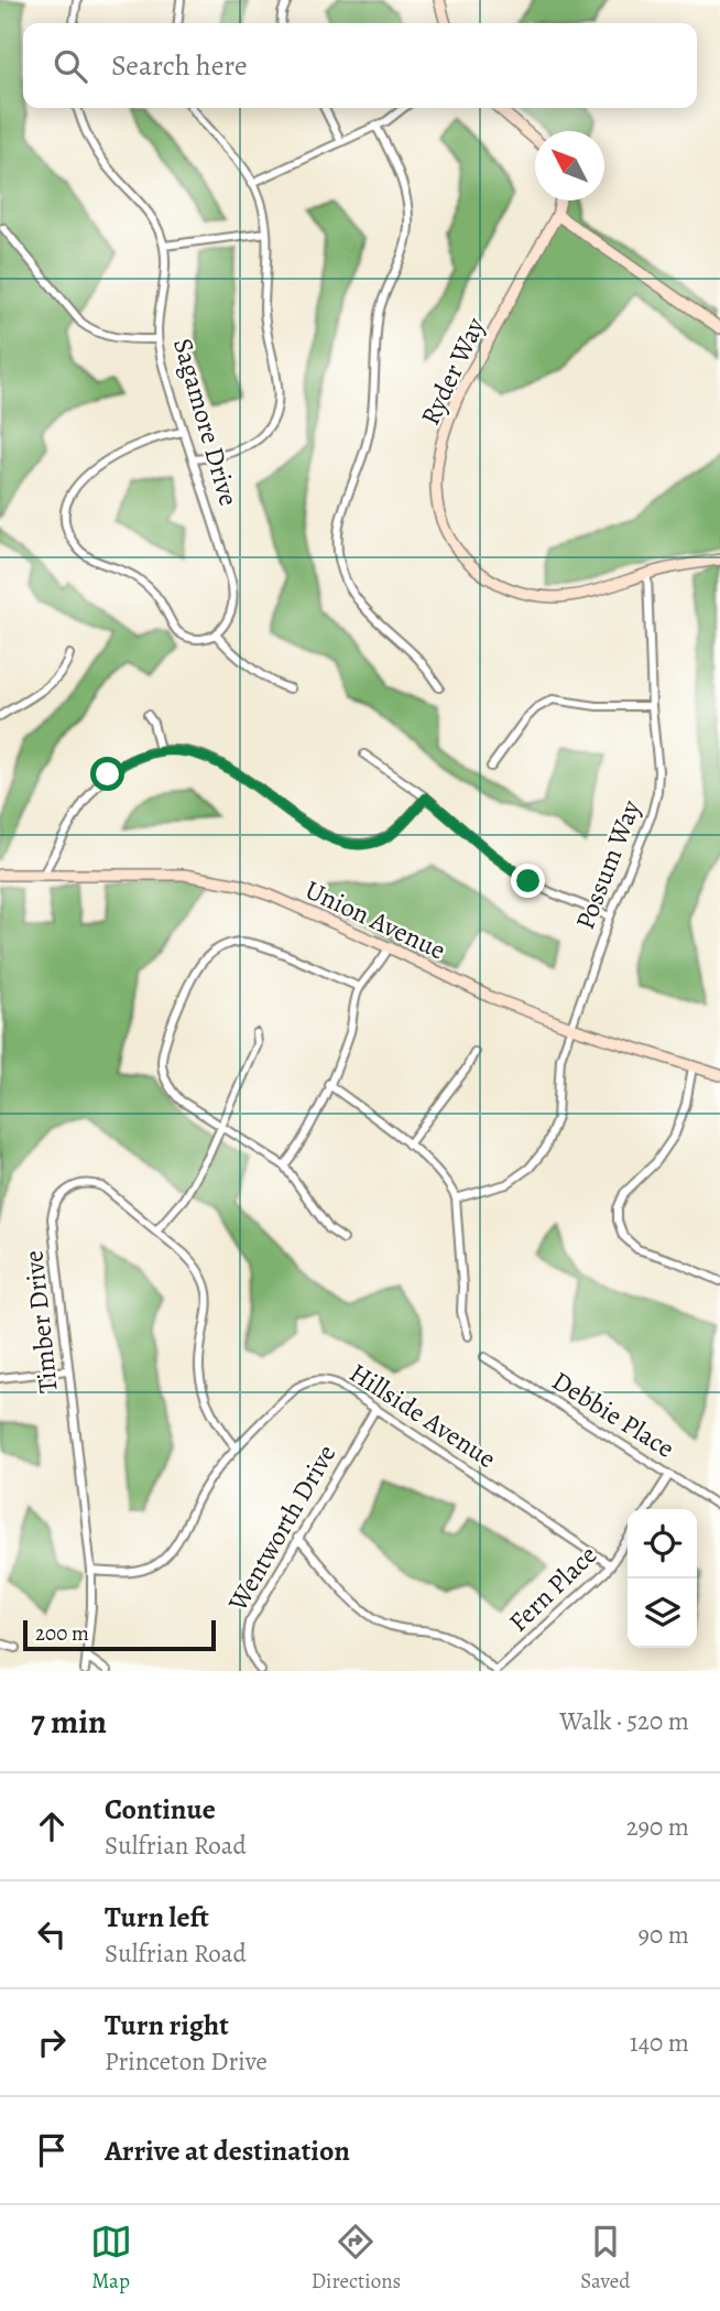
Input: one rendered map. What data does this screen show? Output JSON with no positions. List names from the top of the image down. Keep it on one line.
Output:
{"streets":{"street":["Ryder Way","Sagamore Drive","Possum Way","Union Avenue","Timber Drive","Debbie Place","Hillside Avenue","Wentworth Drive","Fern Place"]},"crossings":[["Ryder Way","Possum Way"],["Possum Way","Union Avenue"],["Timber Drive","Hillside Avenue"],["Hillside Avenue","Wentworth Drive"],["Hillside Avenue","Fern Place"]],"scale_bar":"200 m","north":"top left","page":{"search":"Search here","scale":"200 m","heading":["7 min","Walk · 520 m"],"list":[["Continue","Sulfrian Road","290 m"],["Turn left","Sulfrian Road","90 m"],["Turn right","Princeton Drive","140 m"],"Arrive at destination"],"nav":["Map","Directions","Saved"]}}
